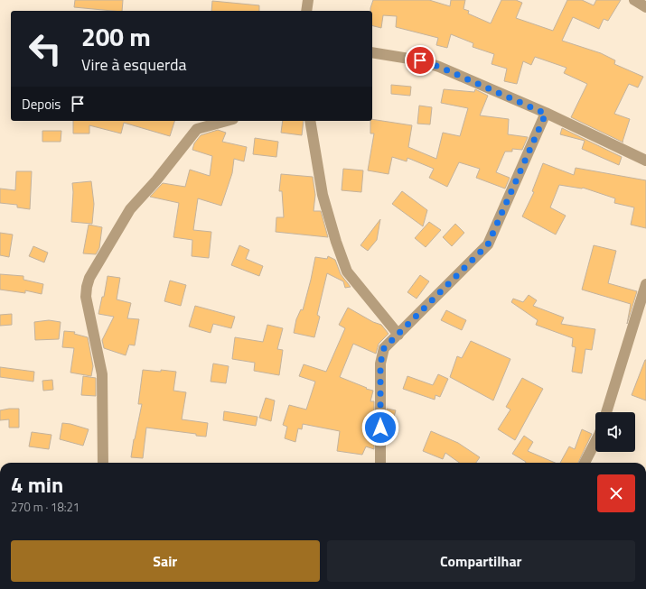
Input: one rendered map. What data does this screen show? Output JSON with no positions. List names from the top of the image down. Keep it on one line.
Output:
{"page":{"turn":["200 m","Vire à esquerda"],"then":"Depois","heading":["4 min","270 m · 18:21"],"buttons":["Sair","Compartilhar"]}}
